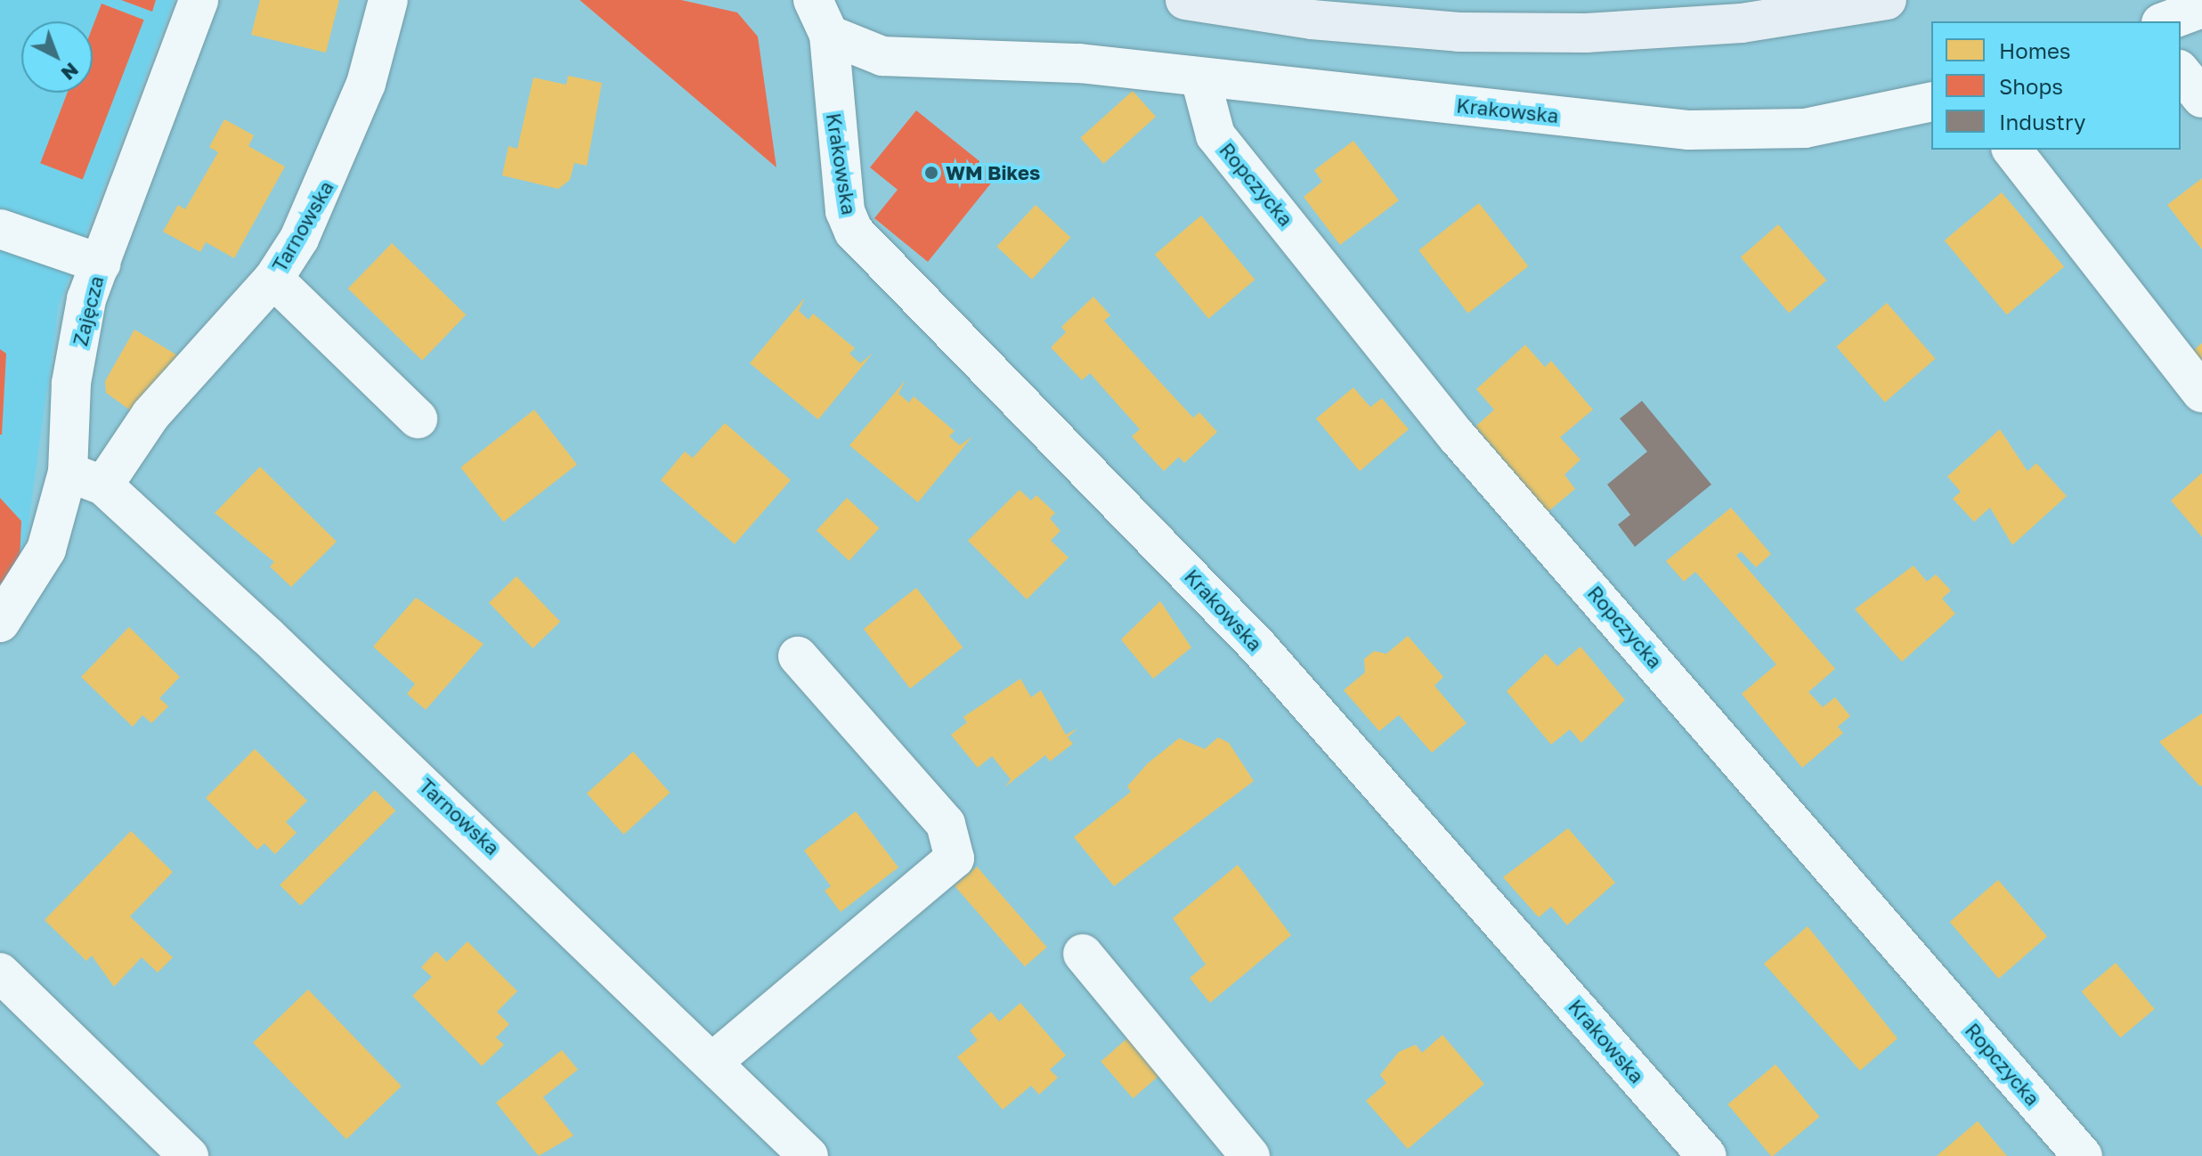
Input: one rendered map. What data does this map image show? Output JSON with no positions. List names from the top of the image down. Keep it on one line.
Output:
{"streets":{"street":["Krakowska","Ropczycka","Tarnowska","Zajęcza"]},"crossings":[["Krakowska","Ropczycka"],["Tarnowska","Zajęcza"]],"places":["WM Bikes"],"legend":["Homes","Shops","Industry"],"north":"bottom right"}
